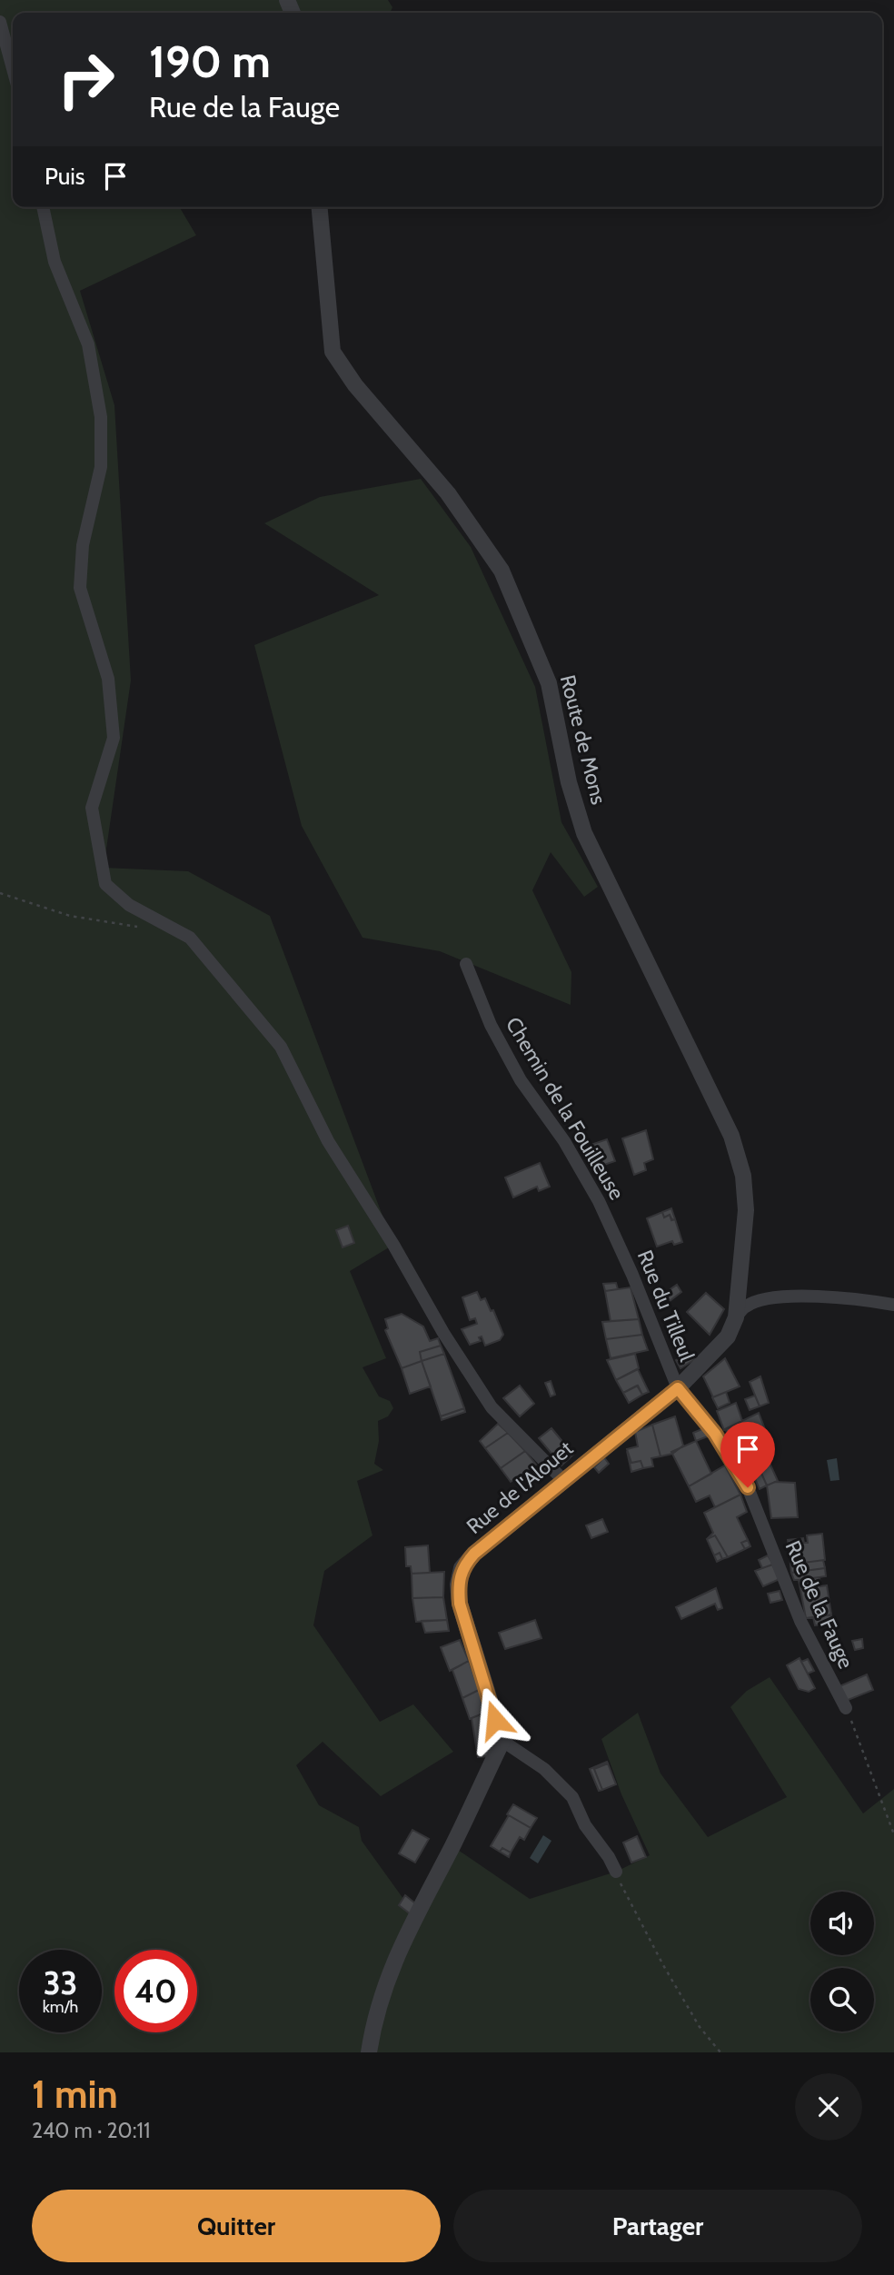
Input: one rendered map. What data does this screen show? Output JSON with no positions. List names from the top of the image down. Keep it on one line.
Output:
{"streets":{"street":["Route de Mons","Chemin de la Fouilleuse","Rue du Tilleul","Rue de l'Alouet","Rue de la Fauge"]},"crossings":[["Route de Mons","Rue de l'Alouet"],["Chemin de la Fouilleuse","Rue du Tilleul"],["Rue du Tilleul","Rue de l'Alouet"],["Rue du Tilleul","Rue de la Fauge"],["Rue de l'Alouet","Rue de la Fauge"]],"page":{"turn":["190 m","Rue de la Fauge"],"then":"Puis","speed":"33 km/h","limit":"40","heading":["1 min","240 m · 20:11"],"buttons":["Quitter","Partager"]}}
